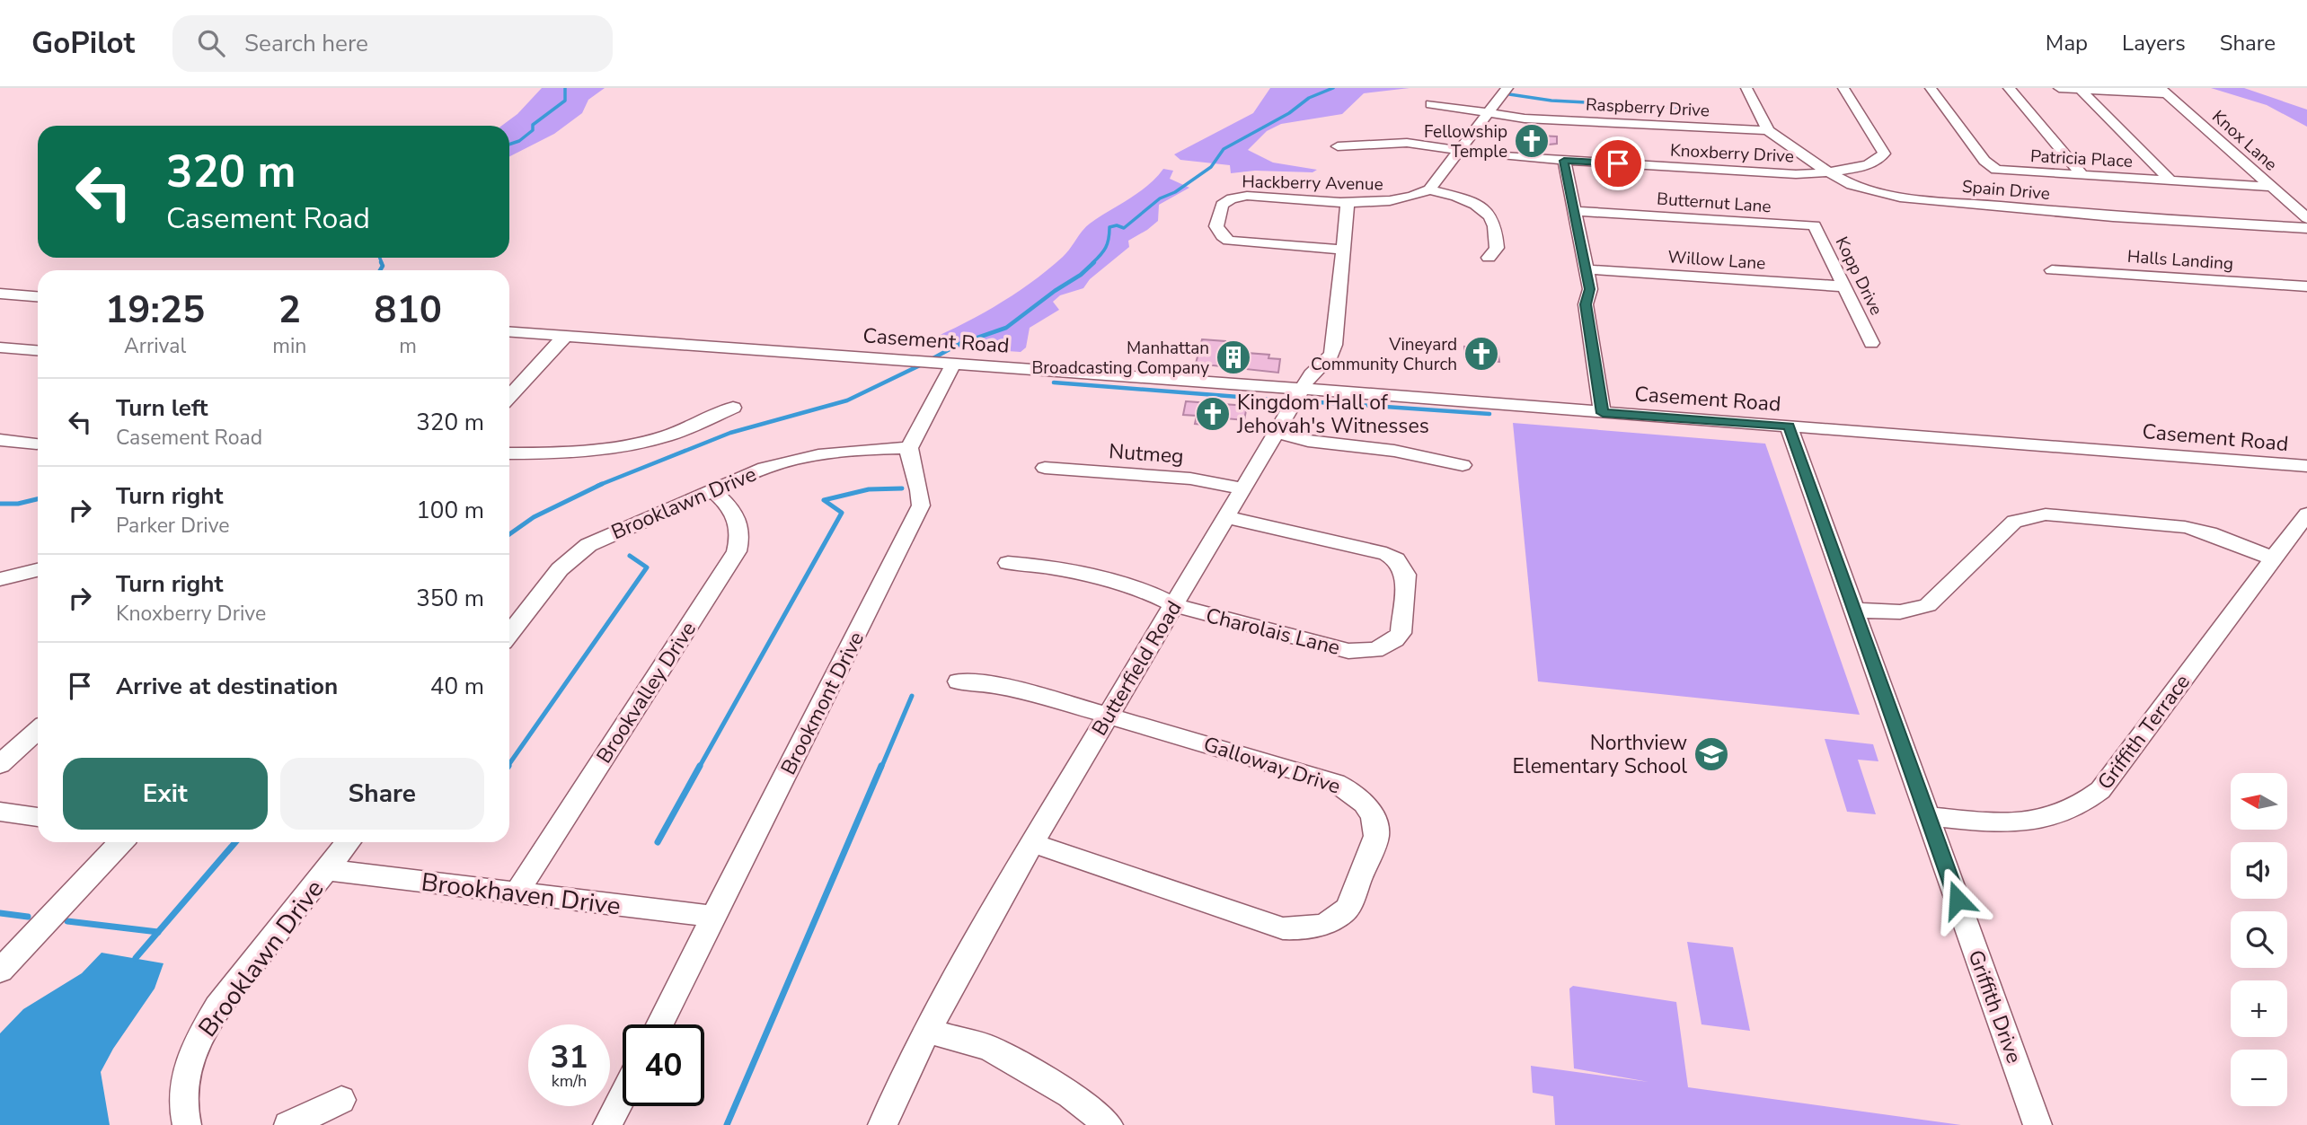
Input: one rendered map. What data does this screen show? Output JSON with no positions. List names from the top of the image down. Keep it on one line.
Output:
{"streets":{"street":["Raspberry Drive","Knox Lane","Knoxberry Drive","Patricia Place","Hackberry Avenue","Spain Drive","Butternut Lane","Willow Lane","Halls Landing","Kopp Drive","Casement Road","Nutmeg","Brooklawn Drive","Charolais Lane","Butterfield Road","Brookvalley Drive","Brookmont Drive","Griffith Terrace","Galloway Drive","Brookhaven Drive","Griffith Drive"]},"crossings":[["Raspberry Drive","Spain Drive"],["Knox Lane","Patricia Place"],["Knoxberry Drive","Spain Drive"],["Hackberry Avenue","Butterfield Road"],["Butternut Lane","Kopp Drive"],["Willow Lane","Kopp Drive"],["Casement Road","Butterfield Road"],["Casement Road","Griffith Drive"],["Nutmeg","Butterfield Road"],["Brooklawn Drive","Brookvalley Drive"],["Brooklawn Drive","Brookmont Drive"],["Brooklawn Drive","Brookhaven Drive"],["Charolais Lane","Butterfield Road"],["Butterfield Road","Galloway Drive"],["Brookvalley Drive","Brookhaven Drive"],["Brookmont Drive","Brookhaven Drive"],["Griffith Terrace","Griffith Drive"]],"places":{"church":["Fellowship Temple","Vineyard Community Church","Kingdom Hall of Jehovah's Witnesses"],"building":["Manhattan Broadcasting Company"],"school or university":["Northview Elementary School"]},"north":"left","page":{"header":"GoPilot","search":"Search here","nav":["Map","Layers","Share"],"turn":["320 m","Casement Road"],"eta":["19:25","Arrival","2","min","810","m"],"list":[{"name":"Turn left","note":"Casement Road","value":"320 m"},{"name":"Turn right","note":"Parker Drive","value":"100 m"},{"name":"Turn right","note":"Knoxberry Drive","value":"350 m"},{"name":"Arrive at destination","value":"40 m"}],"buttons":["Exit","Share"],"map_buttons":["+","−"],"speed":"31 km/h","limit":"40"}}
